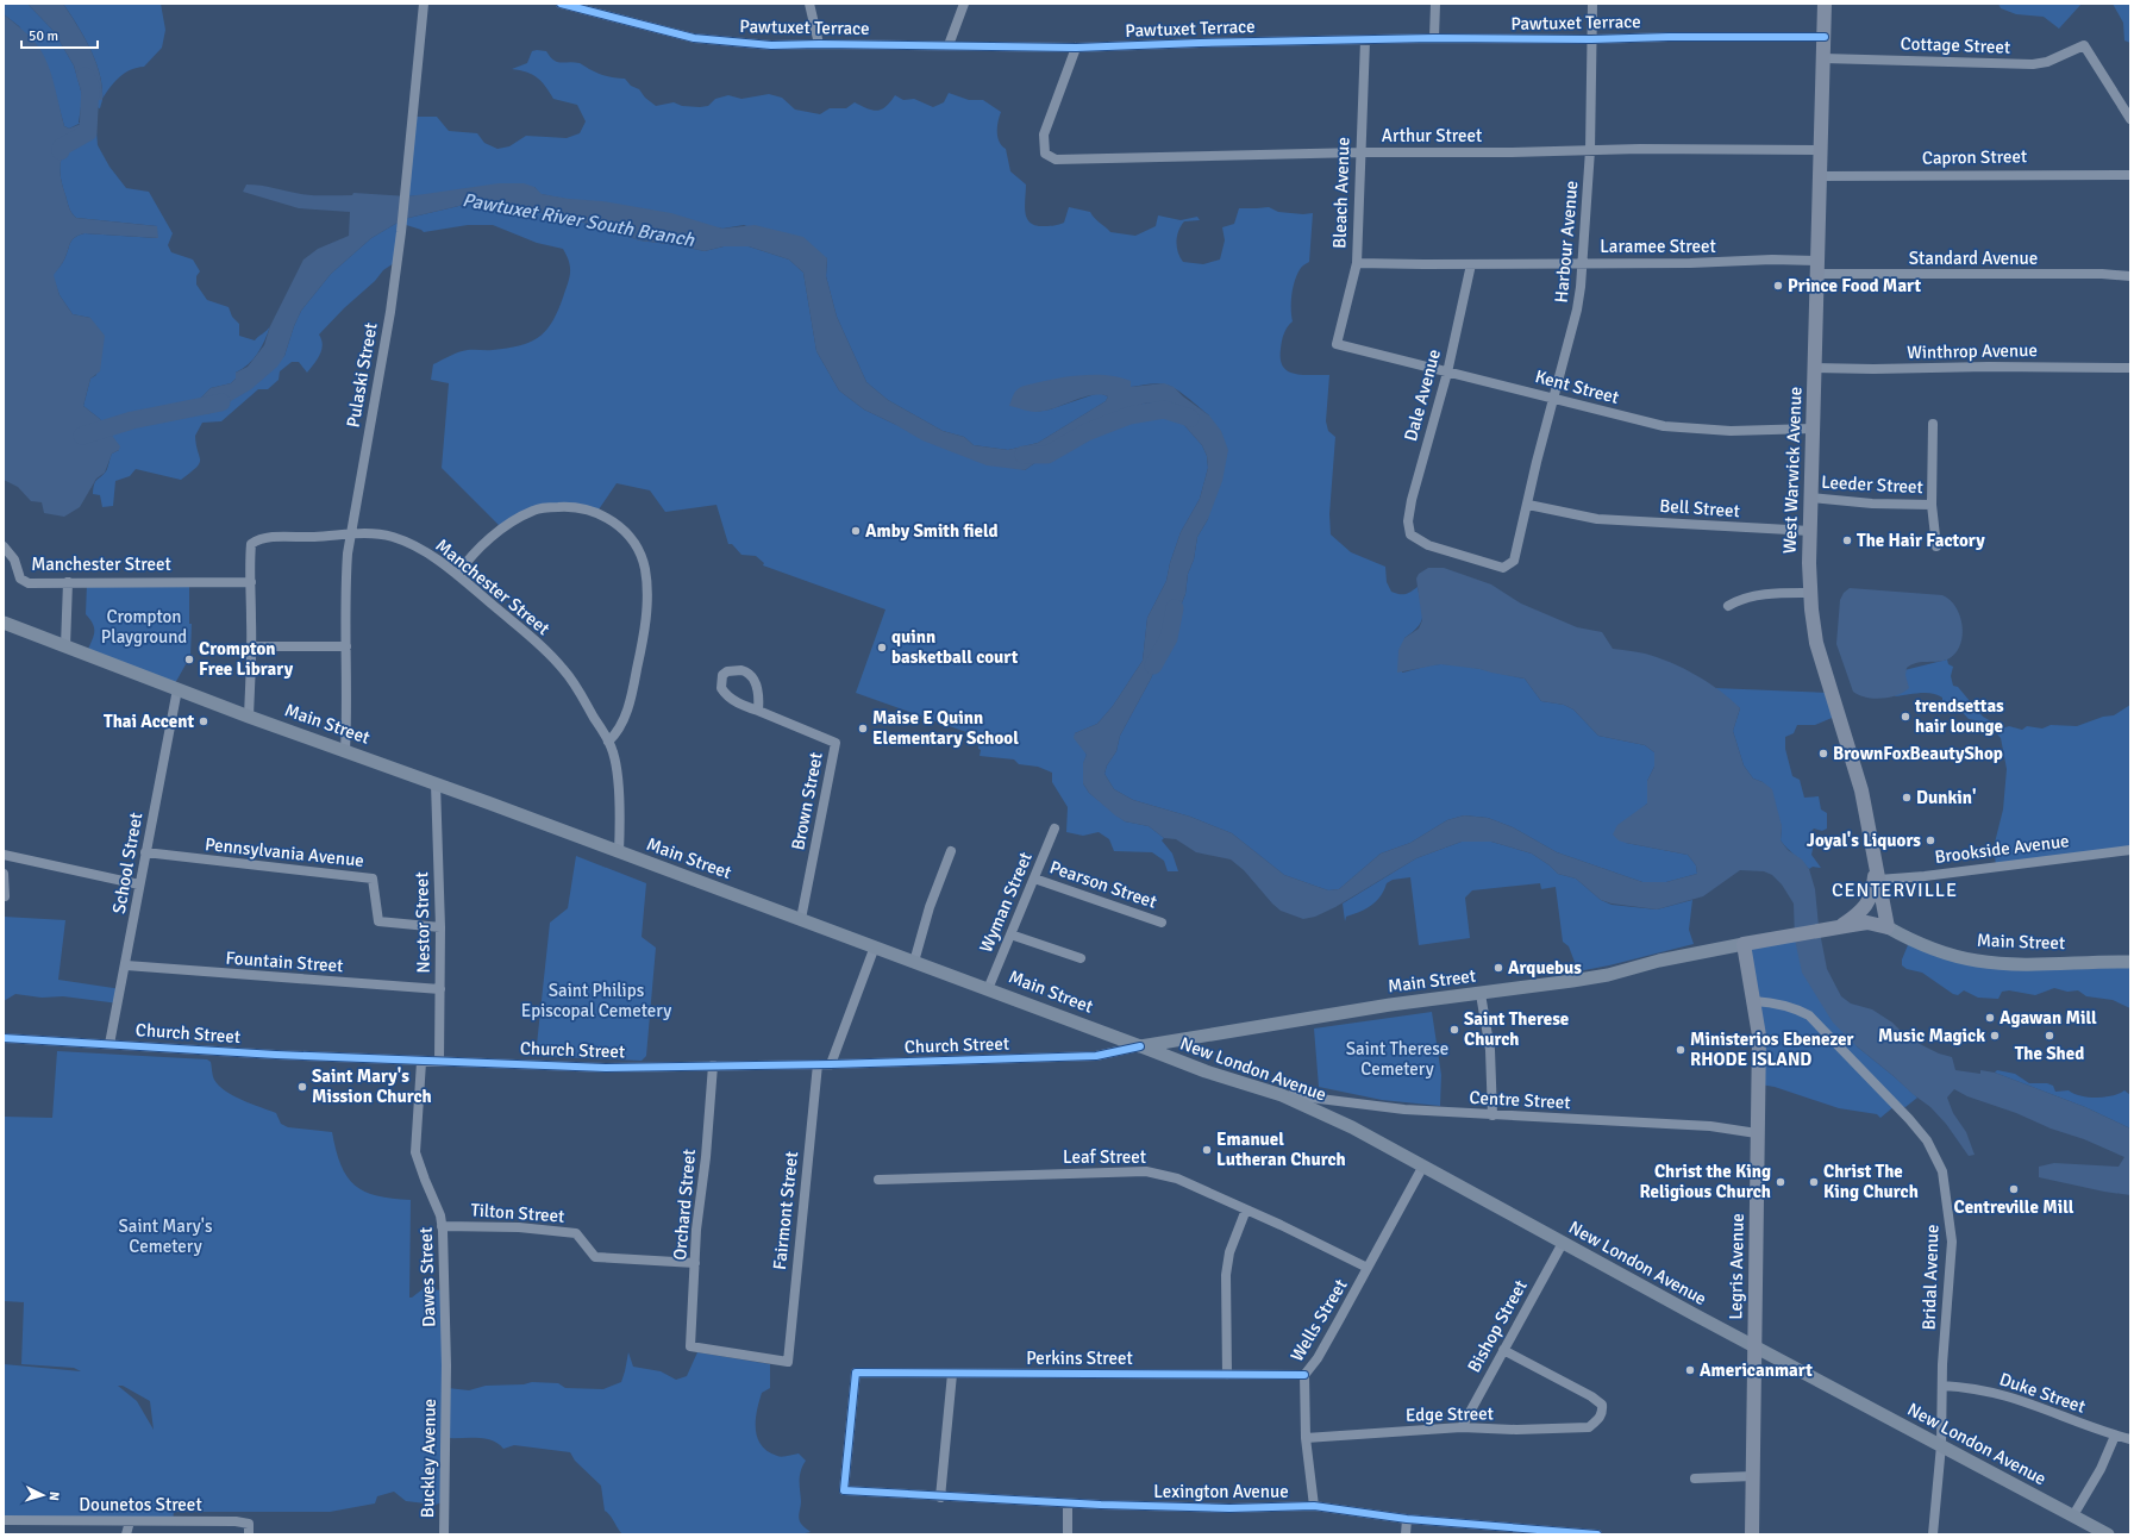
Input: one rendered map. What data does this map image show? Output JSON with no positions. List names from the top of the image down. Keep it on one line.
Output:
{"streets":{"main road":["West Warwick Avenue","Main Street","New London Avenue","Legris Avenue"],"street":["Pawtuxet Terrace","Cottage Street","Arthur Street","Capron Street","Bleach Avenue","Harbour Avenue","Laramee Street","Standard Avenue","Winthrop Avenue","Pulaski Street","Kent Street","Dale Avenue","Leeder Street","Bell Street","Manchester Street","Brown Street","Brookside Avenue","Pennsylvania Avenue","School Street","Pearson Street","Wyman Street","Nestor Street","Fountain Street","Church Street","Centre Street","Leaf Street","Orchard Street","Fairmont Street","Tilton Street","Dawes Street","Bridal Avenue","Wells Street","Bishop Street","Perkins Street","Duke Street","Edge Street","Buckley Avenue","Lexington Avenue","Dounetos Street"]},"crossings":[["Pawtuxet Terrace","Arthur Street"],["Pawtuxet Terrace","Bleach Avenue"],["Pawtuxet Terrace","Harbour Avenue"],["Pawtuxet Terrace","West Warwick Avenue"],["Cottage Street","West Warwick Avenue"],["Arthur Street","Bleach Avenue"],["Arthur Street","Harbour Avenue"],["Arthur Street","West Warwick Avenue"],["Capron Street","West Warwick Avenue"],["Bleach Avenue","Laramee Street"],["Bleach Avenue","Kent Street"],["Harbour Avenue","Laramee Street"],["Harbour Avenue","Kent Street"],["Harbour Avenue","Dale Avenue"],["Harbour Avenue","Bell Street"],["Laramee Street","Standard Avenue"],["Laramee Street","Dale Avenue"],["Laramee Street","West Warwick Avenue"],["Standard Avenue","West Warwick Avenue"],["Winthrop Avenue","West Warwick Avenue"],["Pulaski Street","Manchester Street"],["Pulaski Street","Main Street"],["Kent Street","Dale Avenue"],["Kent Street","West Warwick Avenue"],["West Warwick Avenue","Leeder Street"],["West Warwick Avenue","Bell Street"],["West Warwick Avenue","Main Street"],["West Warwick Avenue","Brookside Avenue"],["Manchester Street","Main Street"],["Main Street","Brown Street"],["Main Street","School Street"],["Main Street","Wyman Street"],["Main Street","Nestor Street"],["Main Street","Church Street"],["Main Street","New London Avenue"],["Main Street","Legris Avenue"],["Pennsylvania Avenue","School Street"],["Pennsylvania Avenue","Nestor Street"],["School Street","Fountain Street"],["School Street","Church Street"],["Pearson Street","Wyman Street"],["Nestor Street","Fountain Street"],["Nestor Street","Church Street"],["Church Street","New London Avenue"],["Church Street","Orchard Street"],["Church Street","Fairmont Street"],["Church Street","Dawes Street"],["New London Avenue","Centre Street"],["New London Avenue","Legris Avenue"],["New London Avenue","Bridal Avenue"],["New London Avenue","Wells Street"],["New London Avenue","Bishop Street"],["Centre Street","Legris Avenue"],["Leaf Street","Wells Street"],["Orchard Street","Fairmont Street"],["Orchard Street","Tilton Street"],["Tilton Street","Dawes Street"],["Legris Avenue","Bridal Avenue"],["Dawes Street","Buckley Avenue"],["Bridal Avenue","Duke Street"],["Wells Street","Perkins Street"],["Wells Street","Edge Street"],["Wells Street","Lexington Avenue"],["Bishop Street","Edge Street"],["Perkins Street","Lexington Avenue"]],"districts":["CENTERVILLE"],"water":["Pawtuxet River South Branch"],"parks":["Crompton Playground","Saint Philips Episcopal Cemetery","Saint Therese Cemetery","Saint Mary's Cemetery"],"places":["Prince Food Mart","Amby Smith field","The Hair Factory","quinn basketball court","Crompton Free Library","trendsettas hair lounge","Thai Accent","Maise E Quinn Elementary School","BrownFoxBeautyShop","Dunkin'","Joyal's Liquors","Arquebus","Agawan Mill","Saint Therese Church","Music Magick","The Shed","Ministerios Ebenezer RHODE ISLAND","Saint Mary's Mission Church","Emanuel Lutheran Church","Christ the King Religious Church","Christ The King Church","Centreville Mill","Americanmart"],"scale_bar":"50 m","north":"right"}
